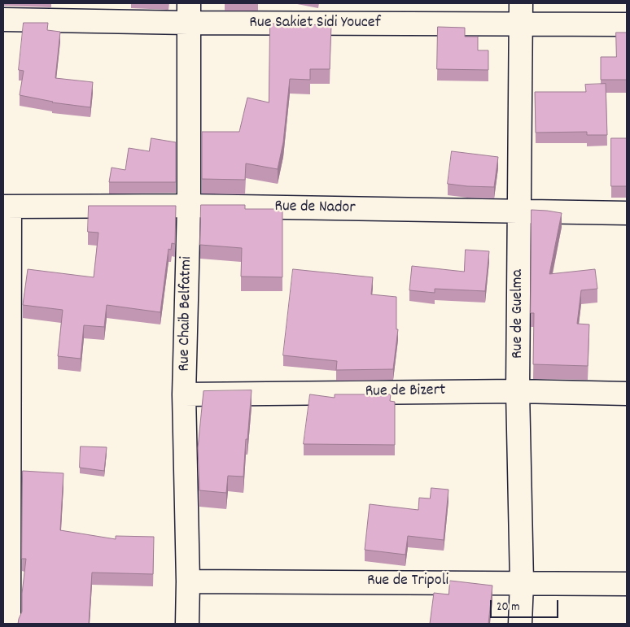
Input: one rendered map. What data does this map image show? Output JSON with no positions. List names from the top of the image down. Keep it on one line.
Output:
{"streets":{"street":["Rue Sakiet Sidi Youcef","Rue de Nador","Rue Chaib Belfatmi","Rue de Guelma","Rue de Bizert","Rue de Tripoli"]},"crossings":[["Rue Sakiet Sidi Youcef","Rue Chaib Belfatmi"],["Rue Sakiet Sidi Youcef","Rue de Guelma"],["Rue de Nador","Rue Chaib Belfatmi"],["Rue de Nador","Rue de Guelma"],["Rue Chaib Belfatmi","Rue de Bizert"],["Rue Chaib Belfatmi","Rue de Tripoli"],["Rue de Guelma","Rue de Bizert"],["Rue de Guelma","Rue de Tripoli"]],"scale_bar":"20 m"}
